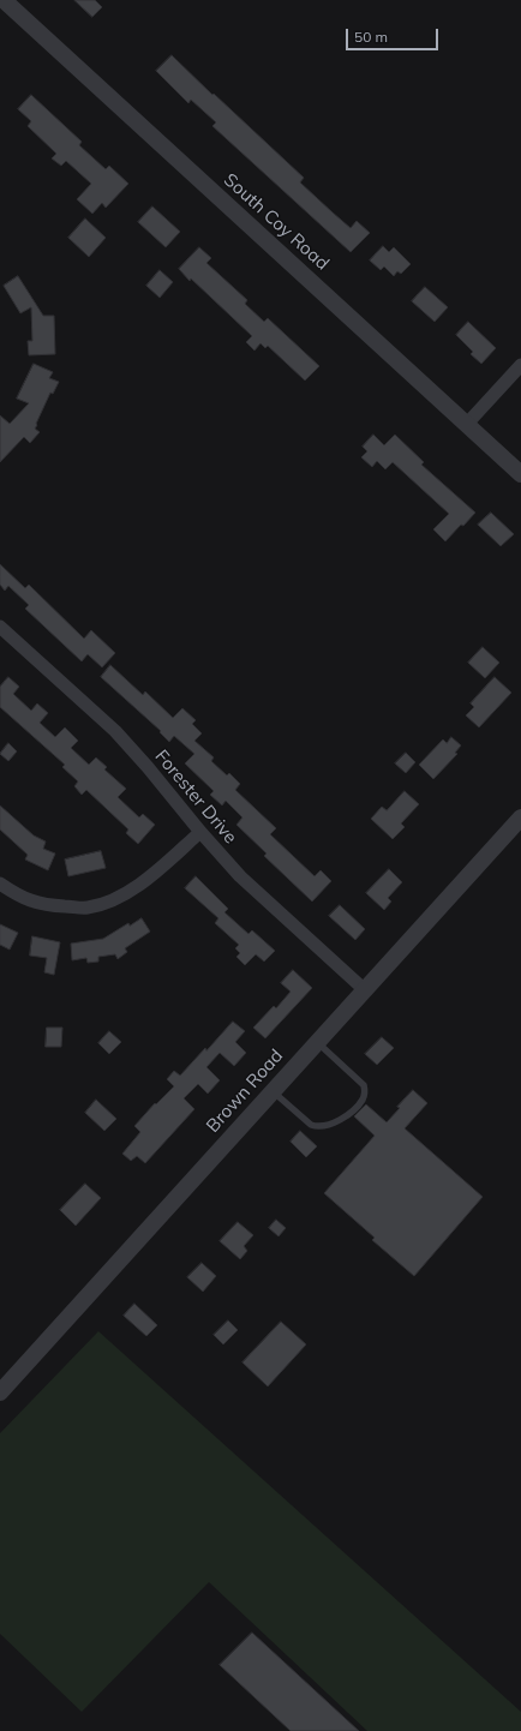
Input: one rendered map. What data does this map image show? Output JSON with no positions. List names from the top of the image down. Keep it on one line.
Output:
{"streets":{"street":["South Coy Road","Forester Drive","Brown Road"]},"crossings":[["Forester Drive","Brown Road"]],"scale_bar":"50 m"}
